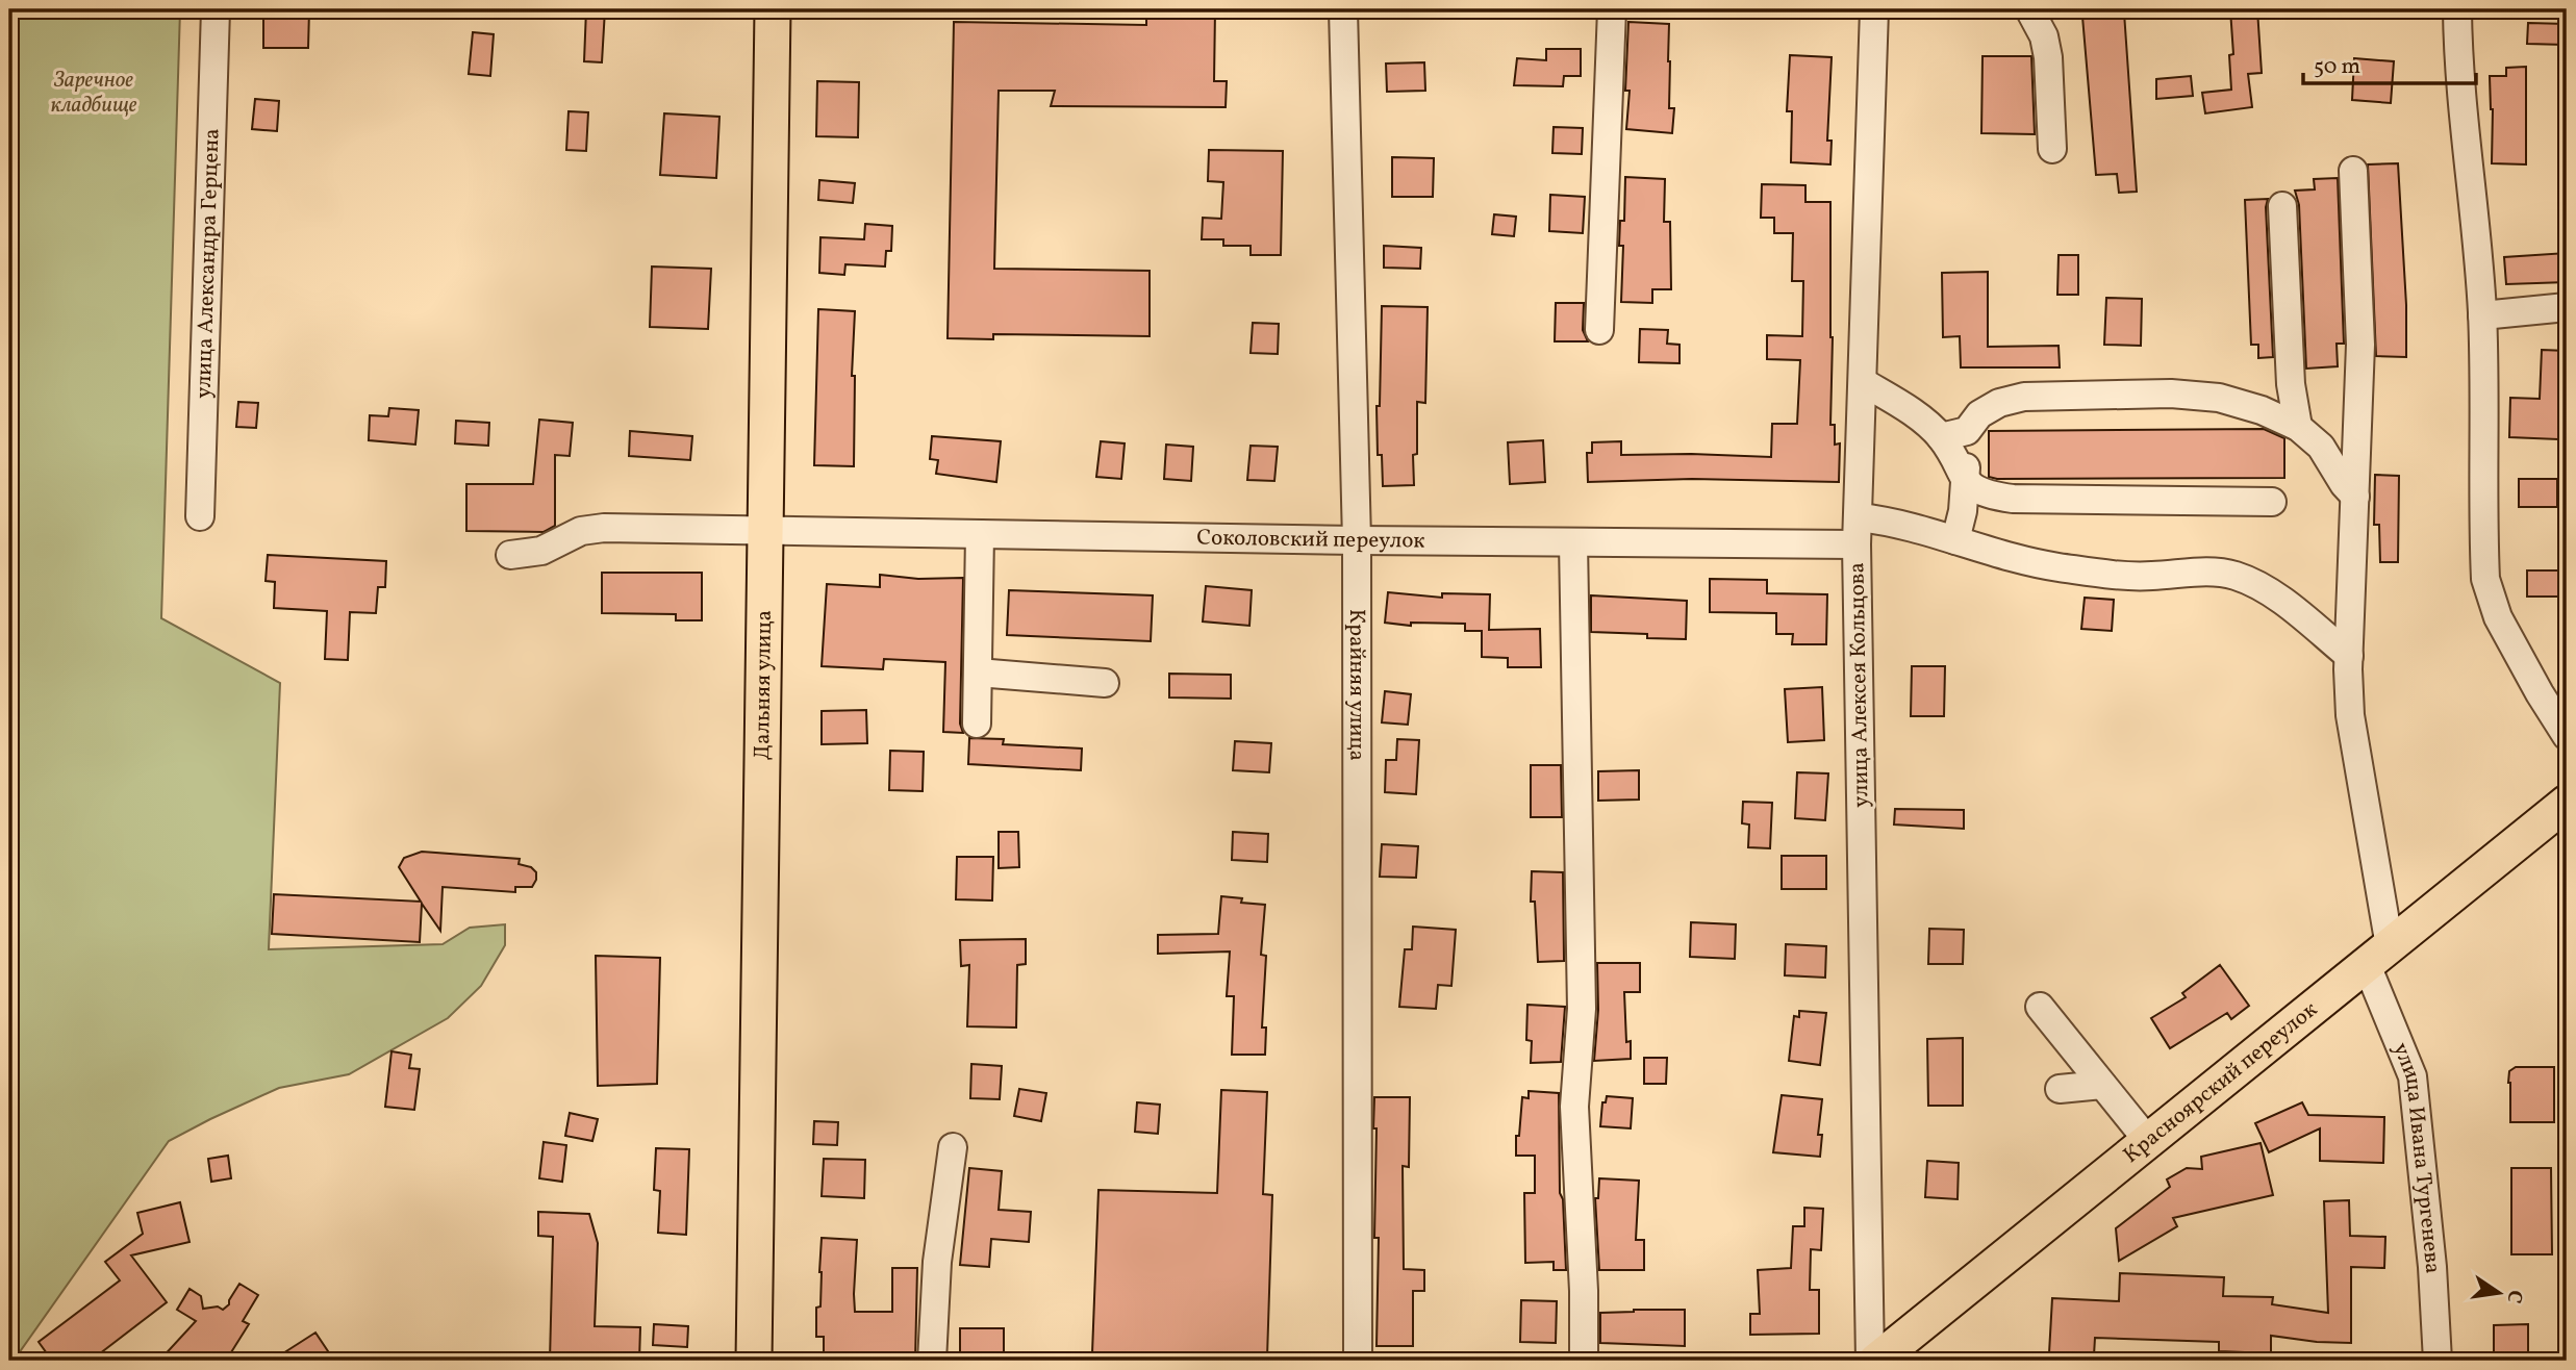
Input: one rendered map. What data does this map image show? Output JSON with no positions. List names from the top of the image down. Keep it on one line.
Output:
{"streets":{"main road":["Дальняя улица","Красноярский переулок"],"street":["улица Александра Герцена","Соколовский переулок","Крайняя улица","улица Алексея Кольцова","улица Ивана Тургенева"]},"crossings":[["Соколовский переулок","Дальняя улица"],["Соколовский переулок","Крайняя улица"],["Соколовский переулок","улица Алексея Кольцова"],["Соколовский переулок","улица Ивана Тургенева"],["Красноярский переулок","улица Ивана Тургенева"]],"parks":["Заречное кладбище"],"scale_bar":"50 m","north":"right"}
